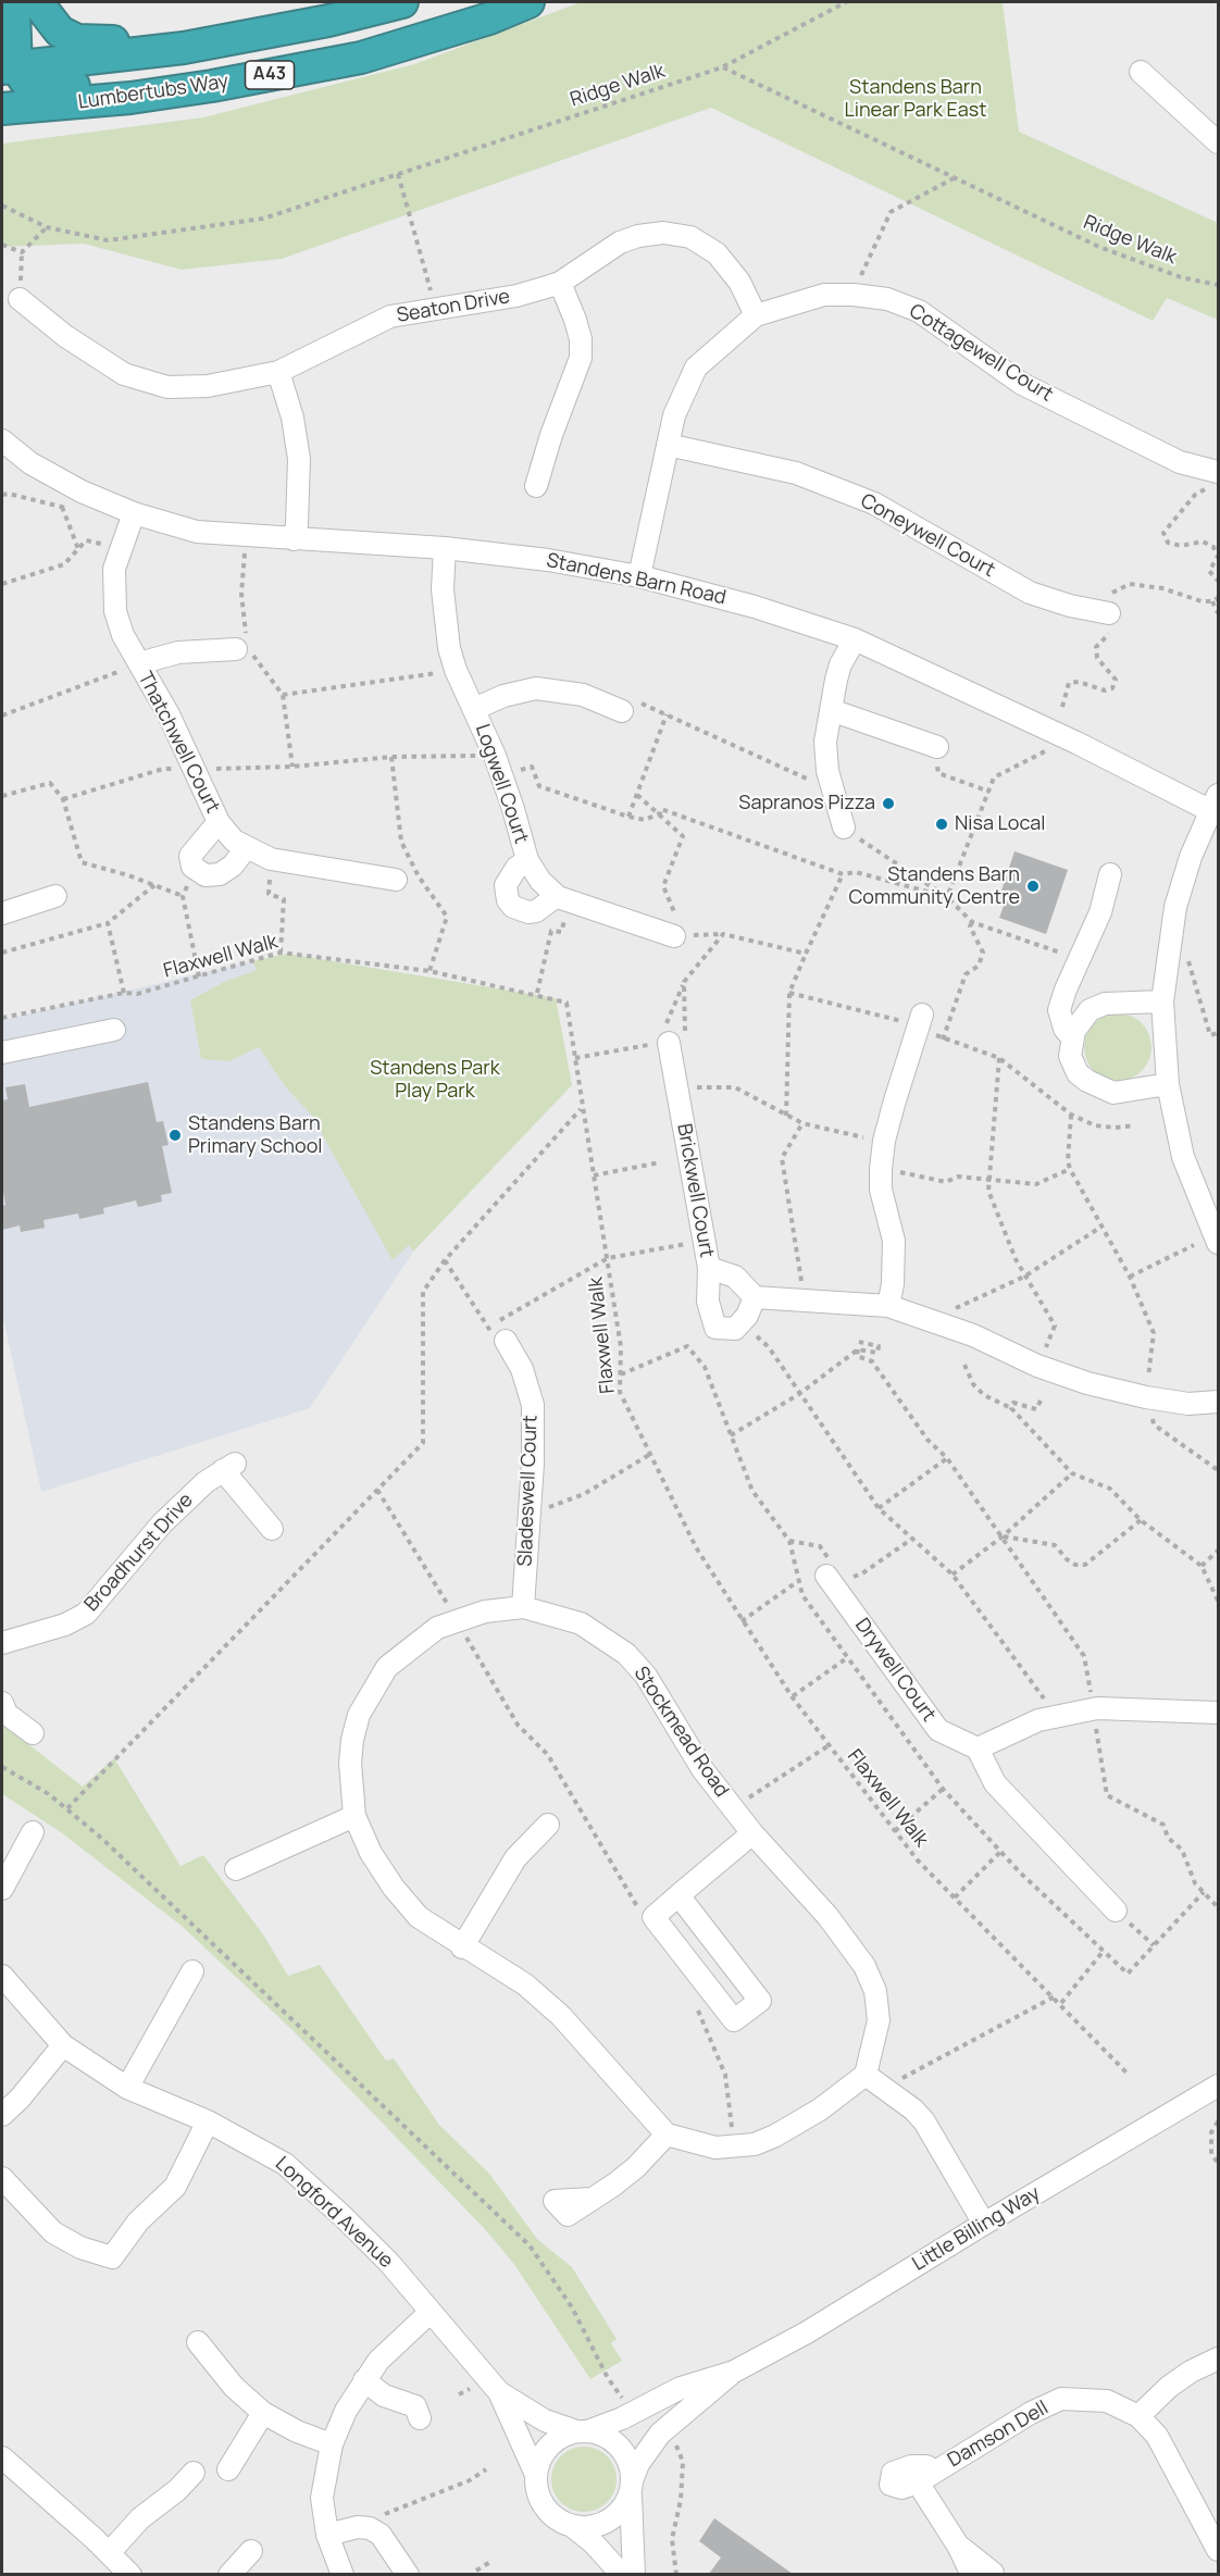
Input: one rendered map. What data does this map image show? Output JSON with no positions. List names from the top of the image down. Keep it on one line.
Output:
{"streets":{"highway":["A43","Lumbertubs Way"],"street":["Seaton Drive","Cottagewell Court","Coneywell Court","Standens Barn Road","Thatchwell Court","Logwell Court","Brickwell Court","Sladeswell Court","Broadhurst Drive","Drywell Court","Stockmead Road","Longford Avenue","Little Billing Way","Damson Dell"],"path":["Ridge Walk","Flaxwell Walk"]},"crossings":[["Seaton Drive","Cottagewell Court"],["Cottagewell Court","Coneywell Court"],["Cottagewell Court","Standens Barn Road"],["Standens Barn Road","Thatchwell Court"],["Standens Barn Road","Logwell Court"],["Sladeswell Court","Stockmead Road"],["Longford Avenue","Little Billing Way"]],"parks":["Standens Barn Linear Park East","Standens Park Play Park"],"places":["Sapranos Pizza","Nisa Local","Standens Barn Community Centre","Standens Barn Primary School"]}
